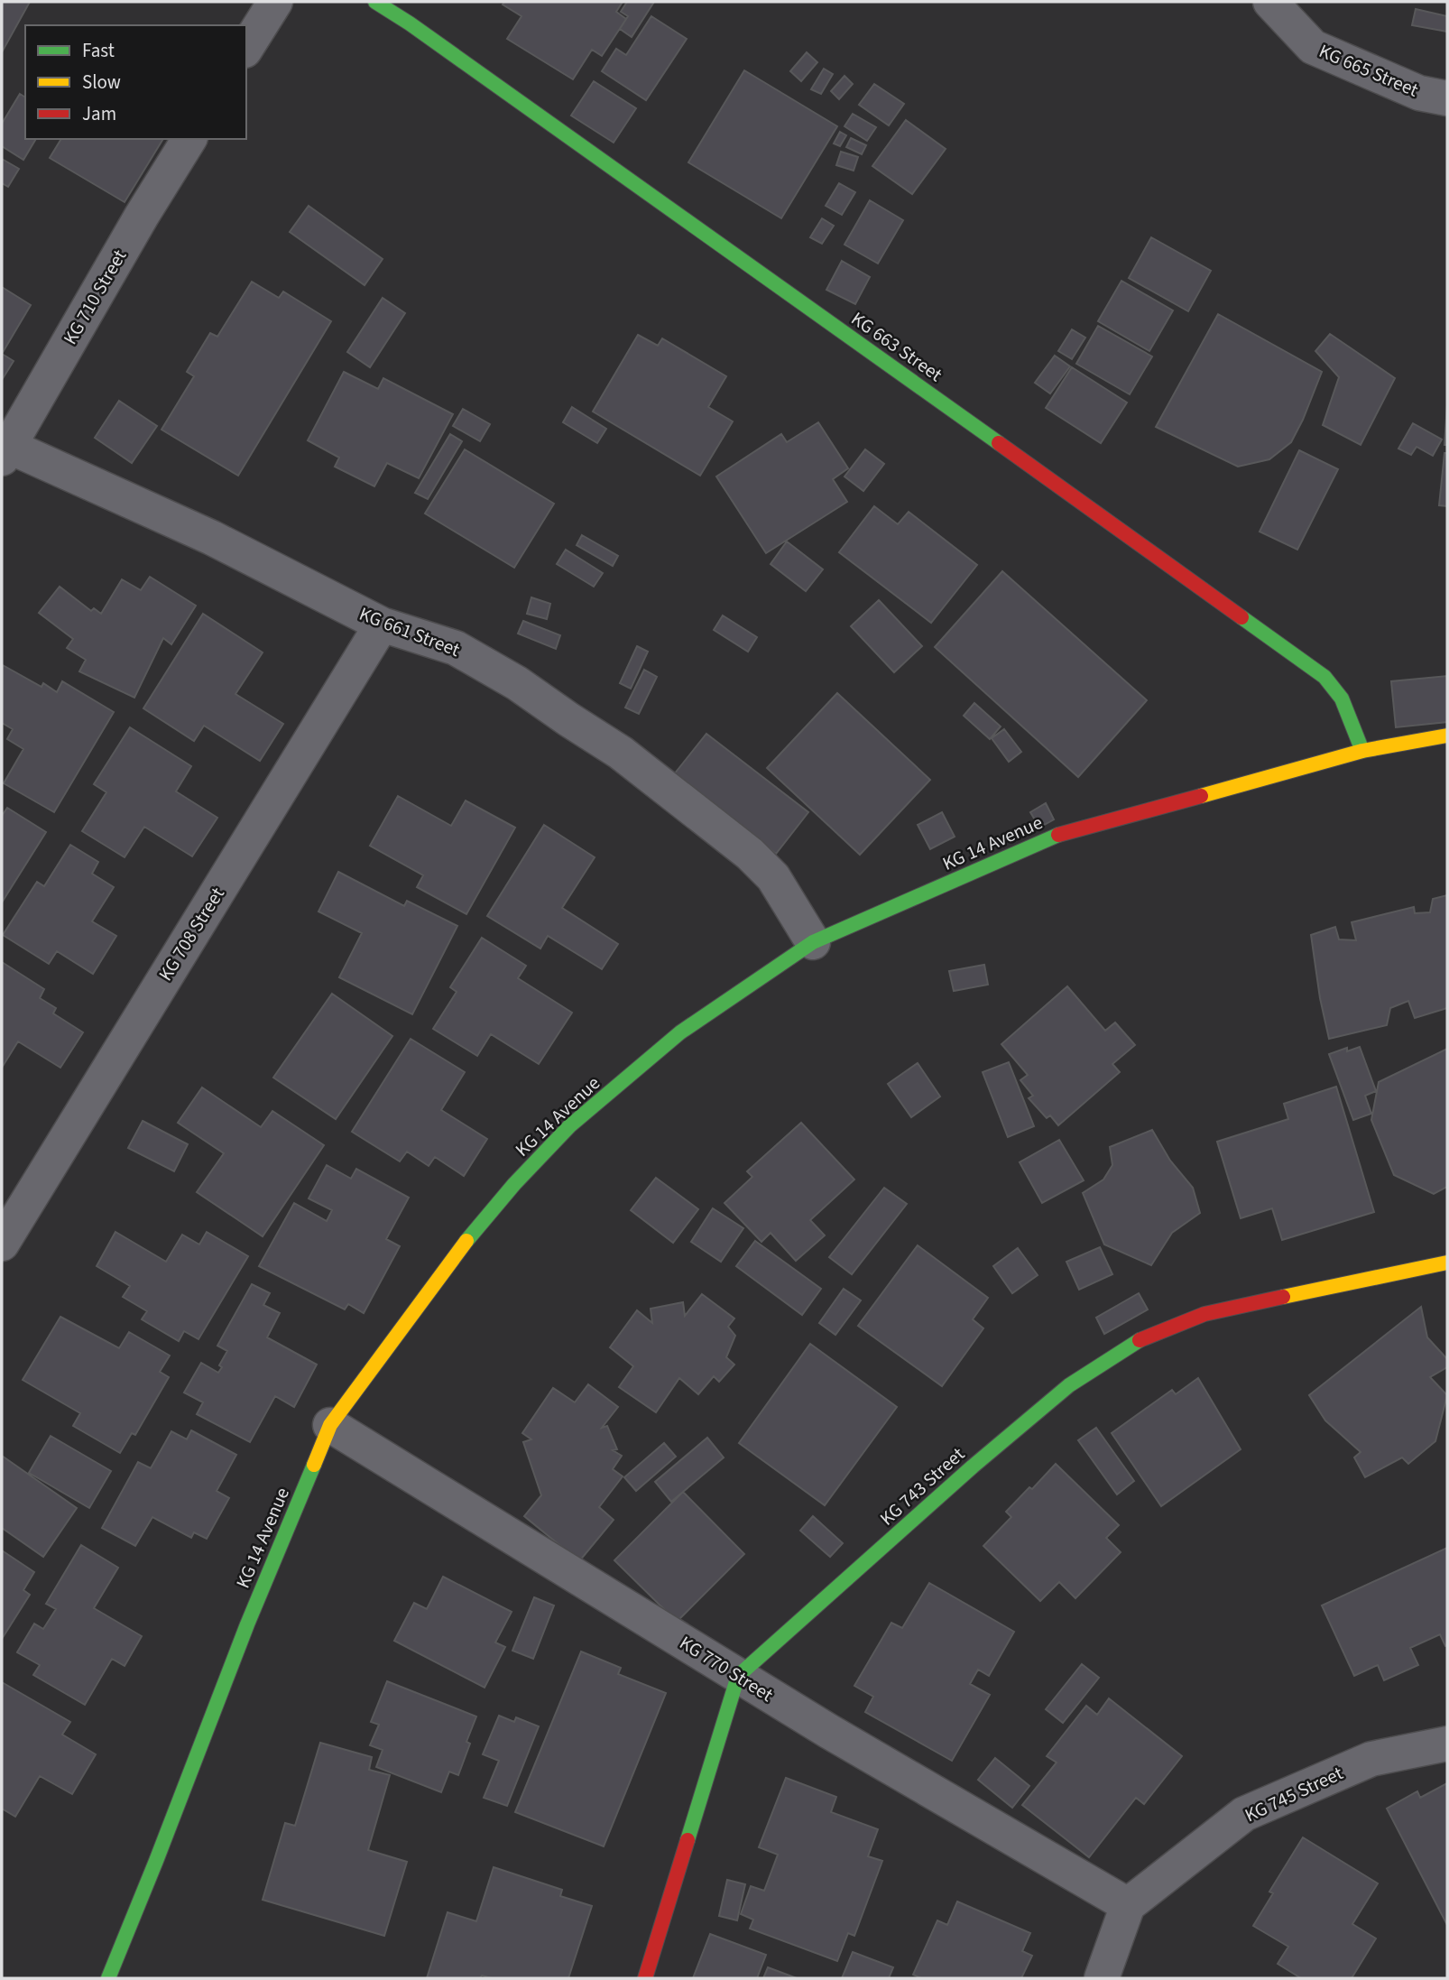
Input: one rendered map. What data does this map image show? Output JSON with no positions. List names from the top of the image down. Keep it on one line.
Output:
{"streets":{"street":["KG 665 Street","KG 710 Street","KG 663 Street","KG 661 Street","KG 14 Avenue","KG 708 Street","KG 743 Street","KG 770 Street","KG 745 Street"]},"crossings":[["KG 710 Street","KG 661 Street"],["KG 663 Street","KG 14 Avenue"],["KG 661 Street","KG 14 Avenue"],["KG 661 Street","KG 708 Street"],["KG 14 Avenue","KG 770 Street"],["KG 743 Street","KG 770 Street"],["KG 770 Street","KG 745 Street"]],"legend":["Fast","Slow","Jam"]}
